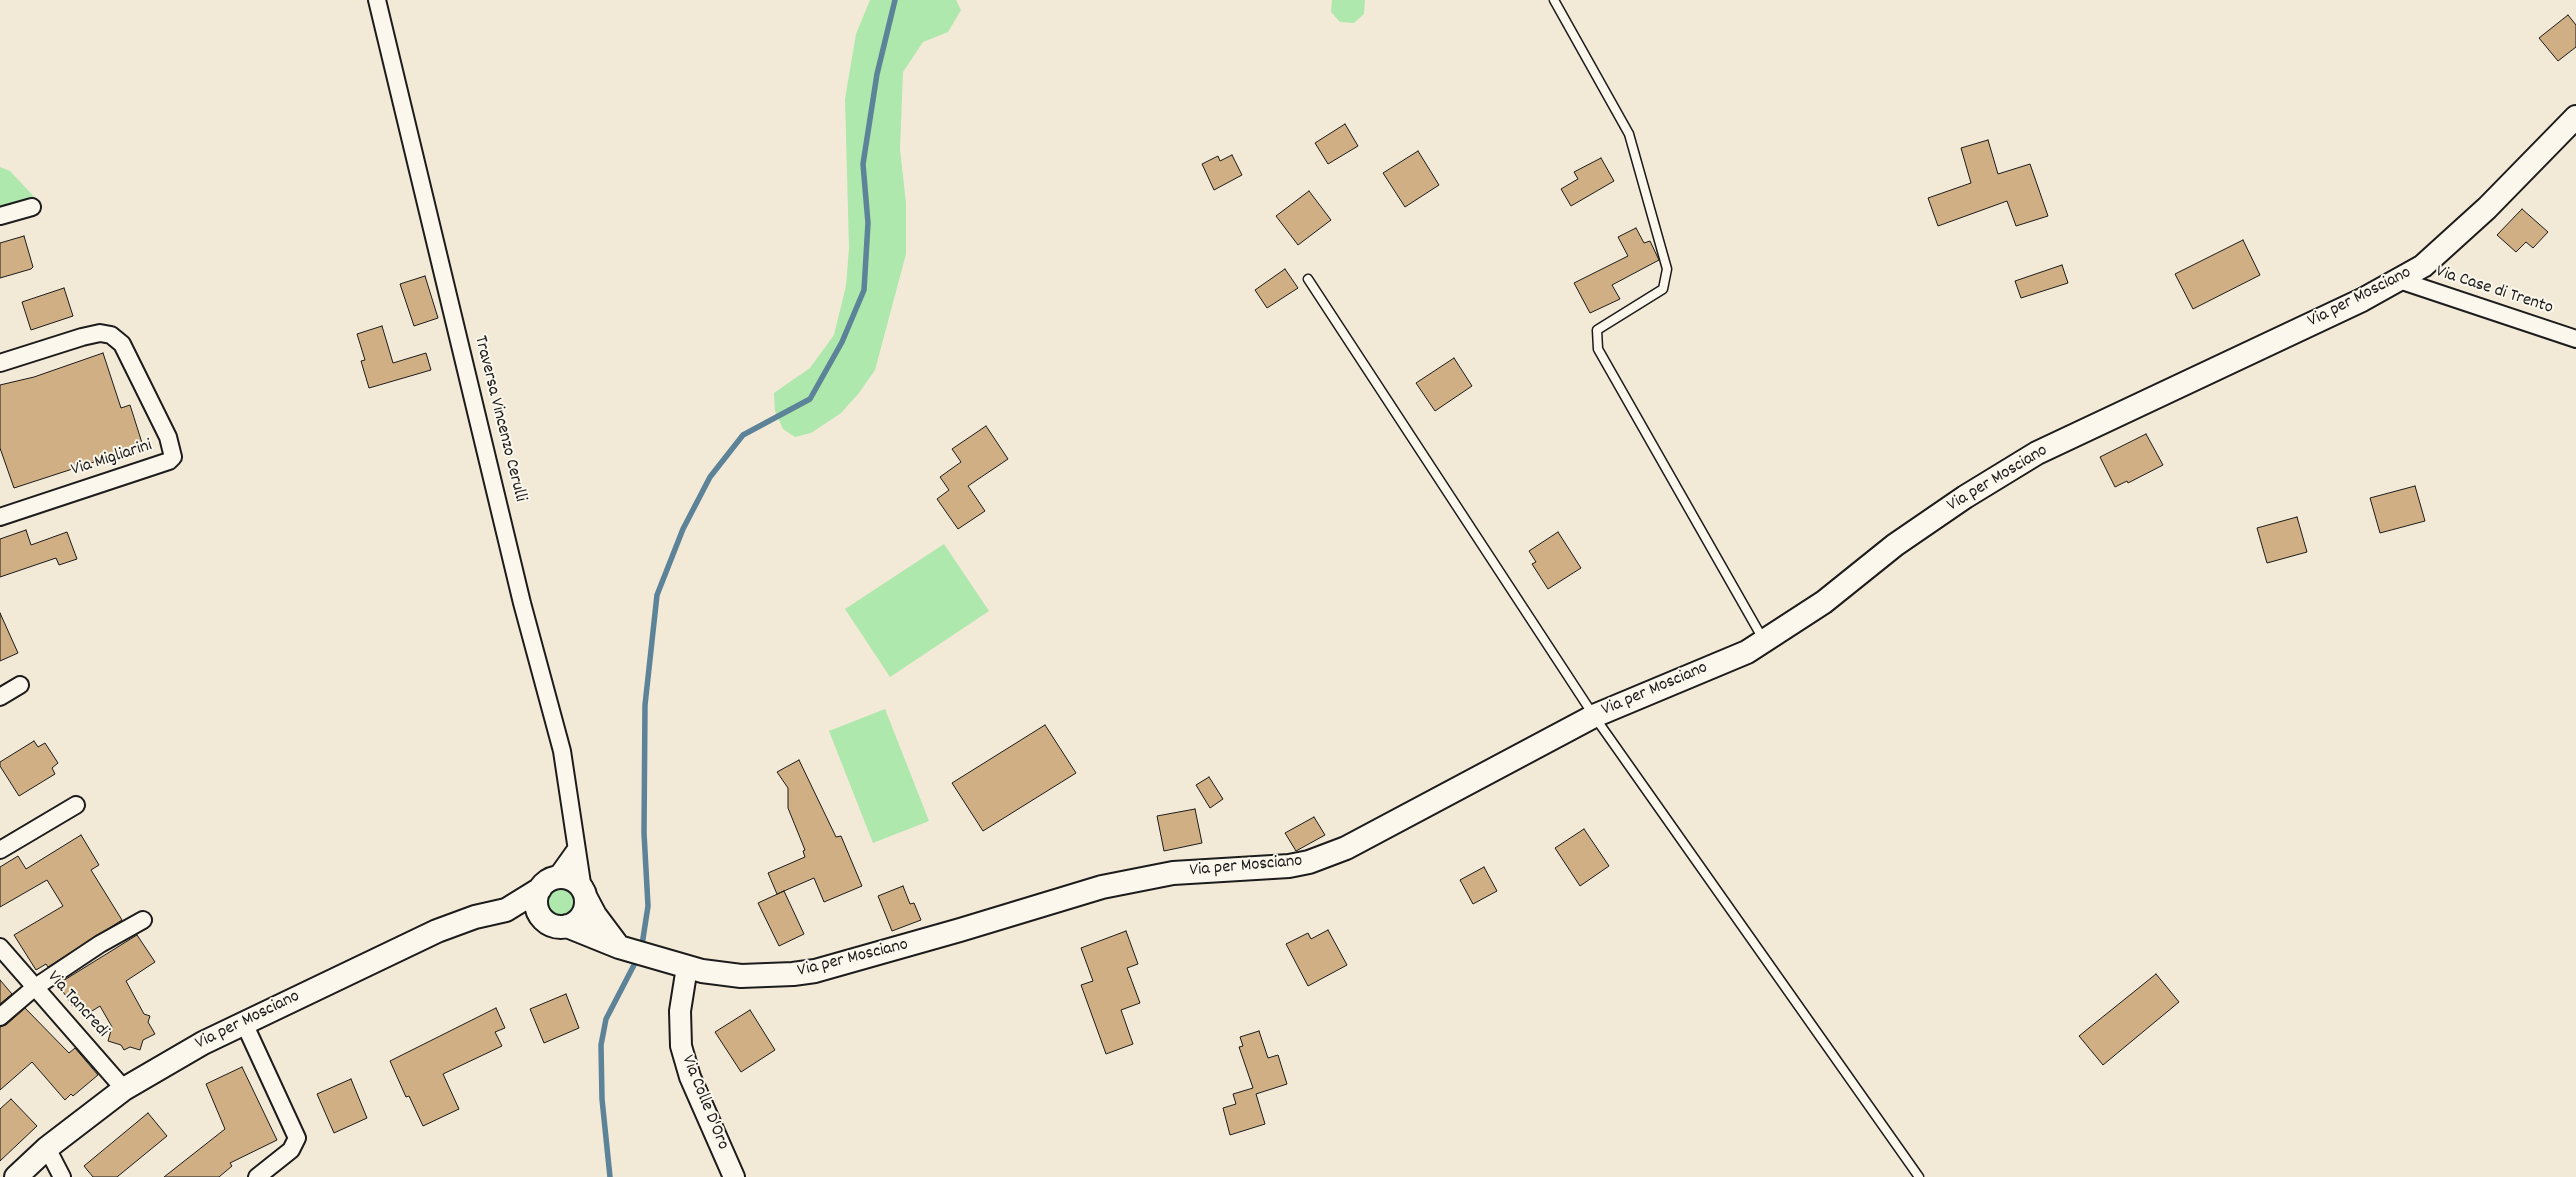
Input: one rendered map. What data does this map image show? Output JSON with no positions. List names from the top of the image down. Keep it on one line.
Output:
{"streets":{"main road":["Via per Mosciano"],"street":["Via Case di Trento","Traversa Vincenzo Cerulli","Via Migliarini","Via Tancredi","Via Colle D'Oro"]},"crossings":[["Via Case di Trento","Via per Mosciano"],["Via per Mosciano","Traversa Vincenzo Cerulli"],["Via per Mosciano","Via Tancredi"],["Via per Mosciano","Via Colle D'Oro"]]}
